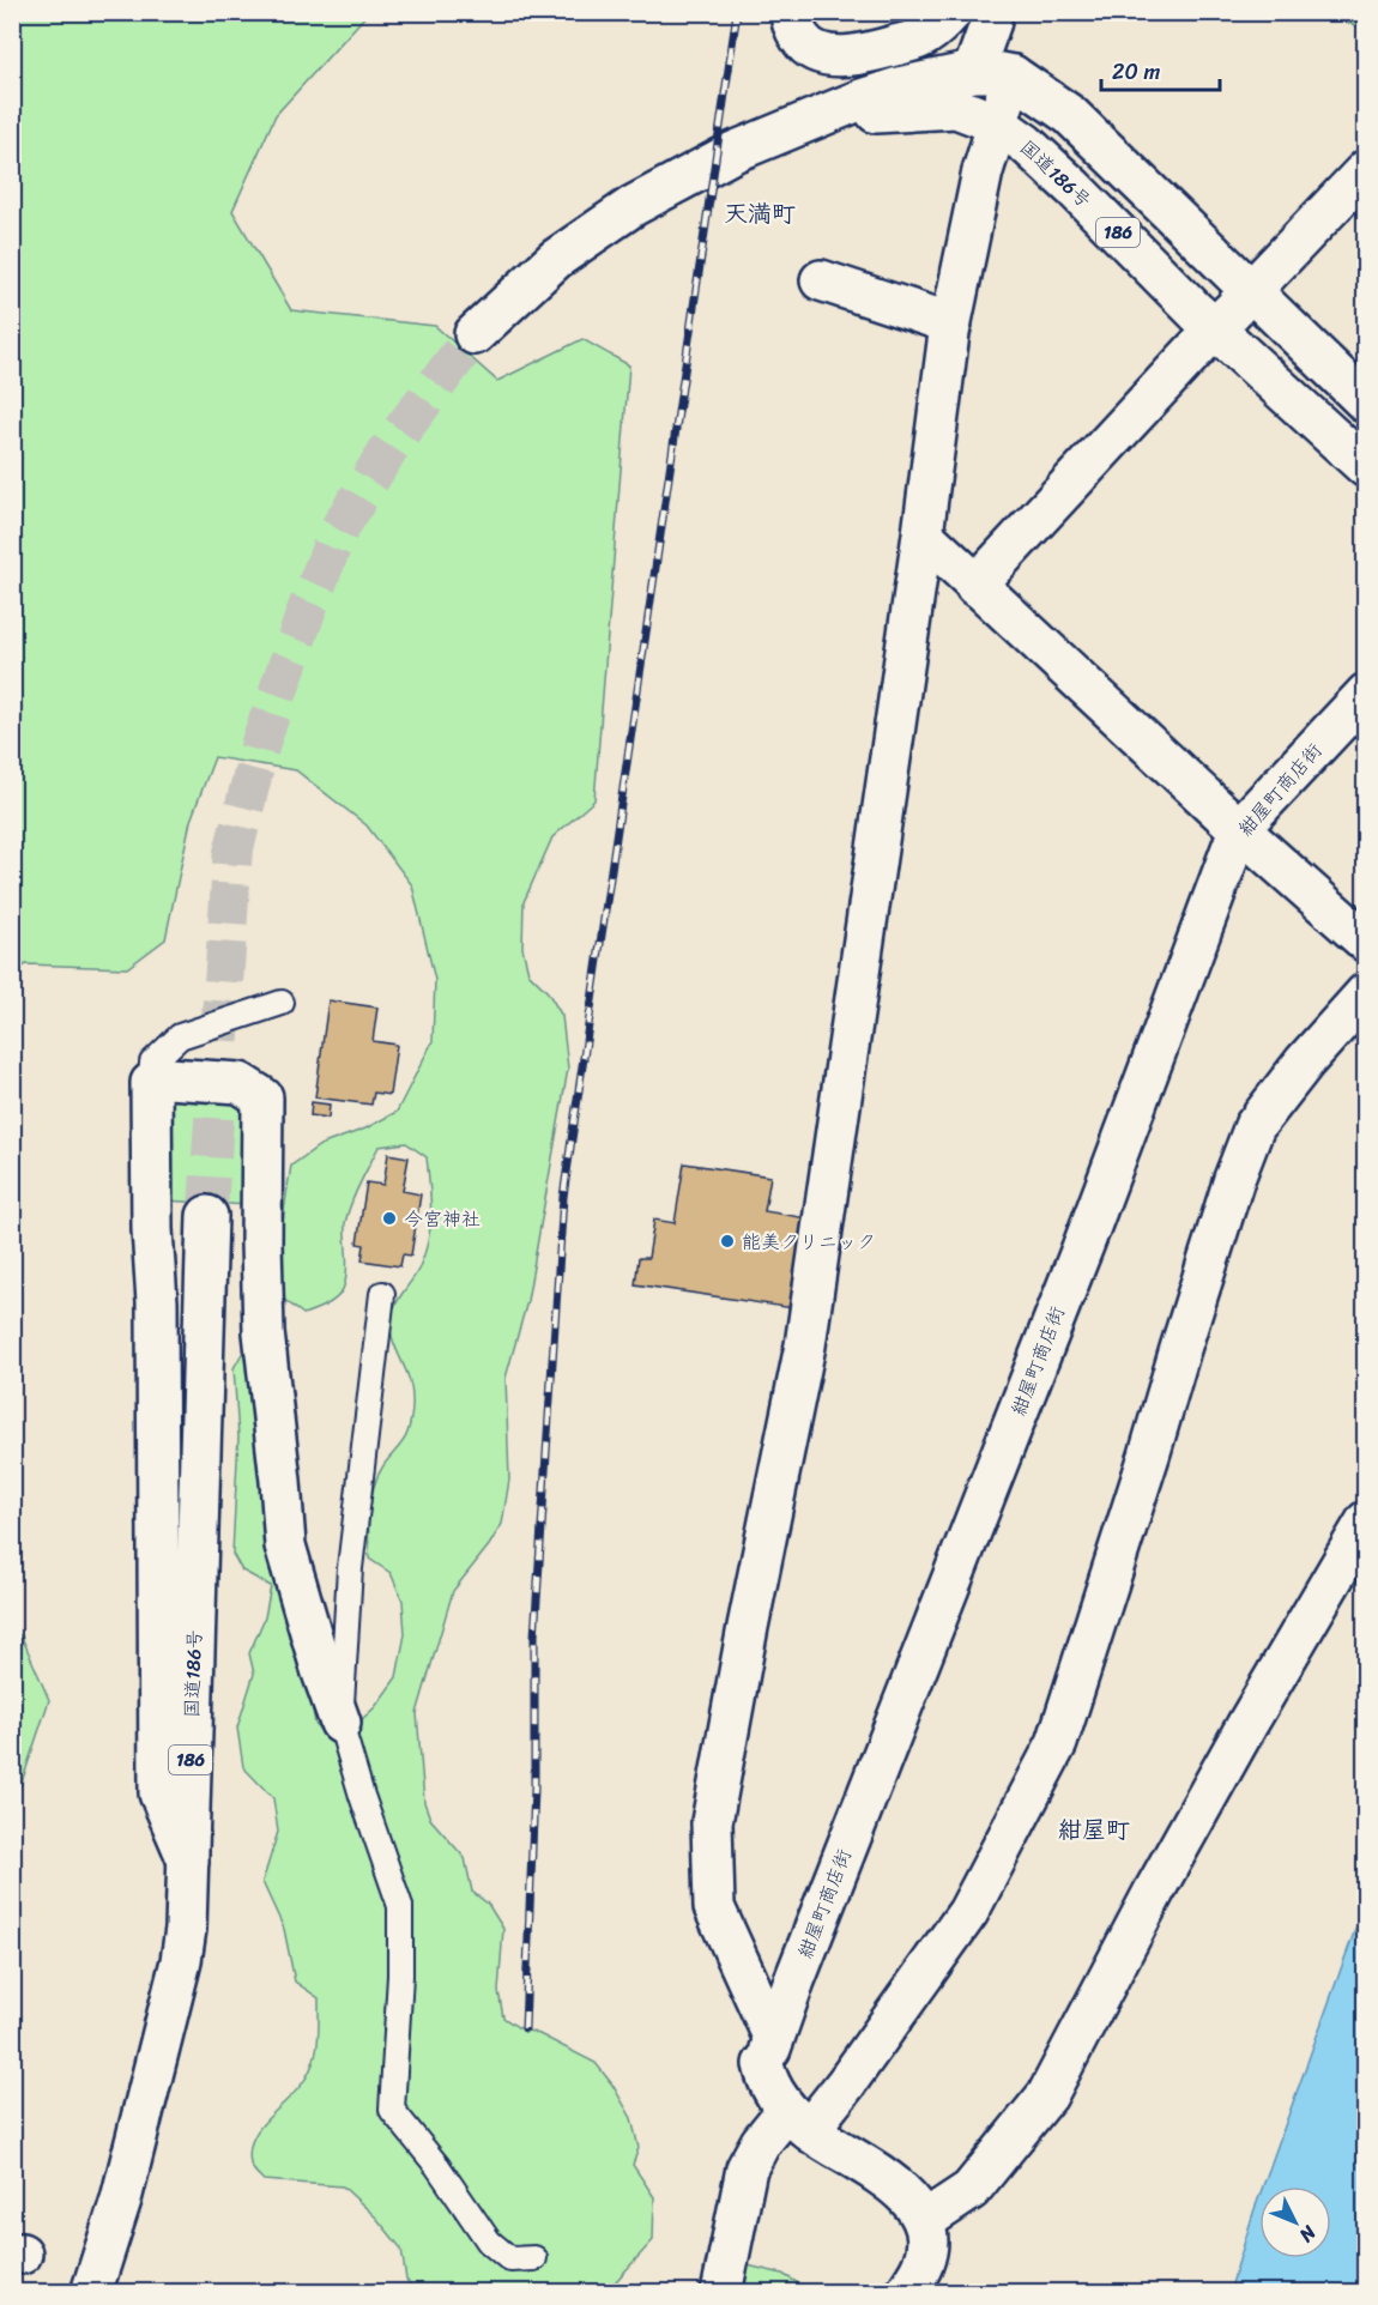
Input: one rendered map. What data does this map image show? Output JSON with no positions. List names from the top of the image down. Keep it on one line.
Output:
{"streets":{"main road":["国道186号","186","紺屋町商店街"]},"districts":["天満町","紺屋町"],"places":["今宮神社","能美クリニック"],"scale_bar":"20 m","north":"bottom right"}
